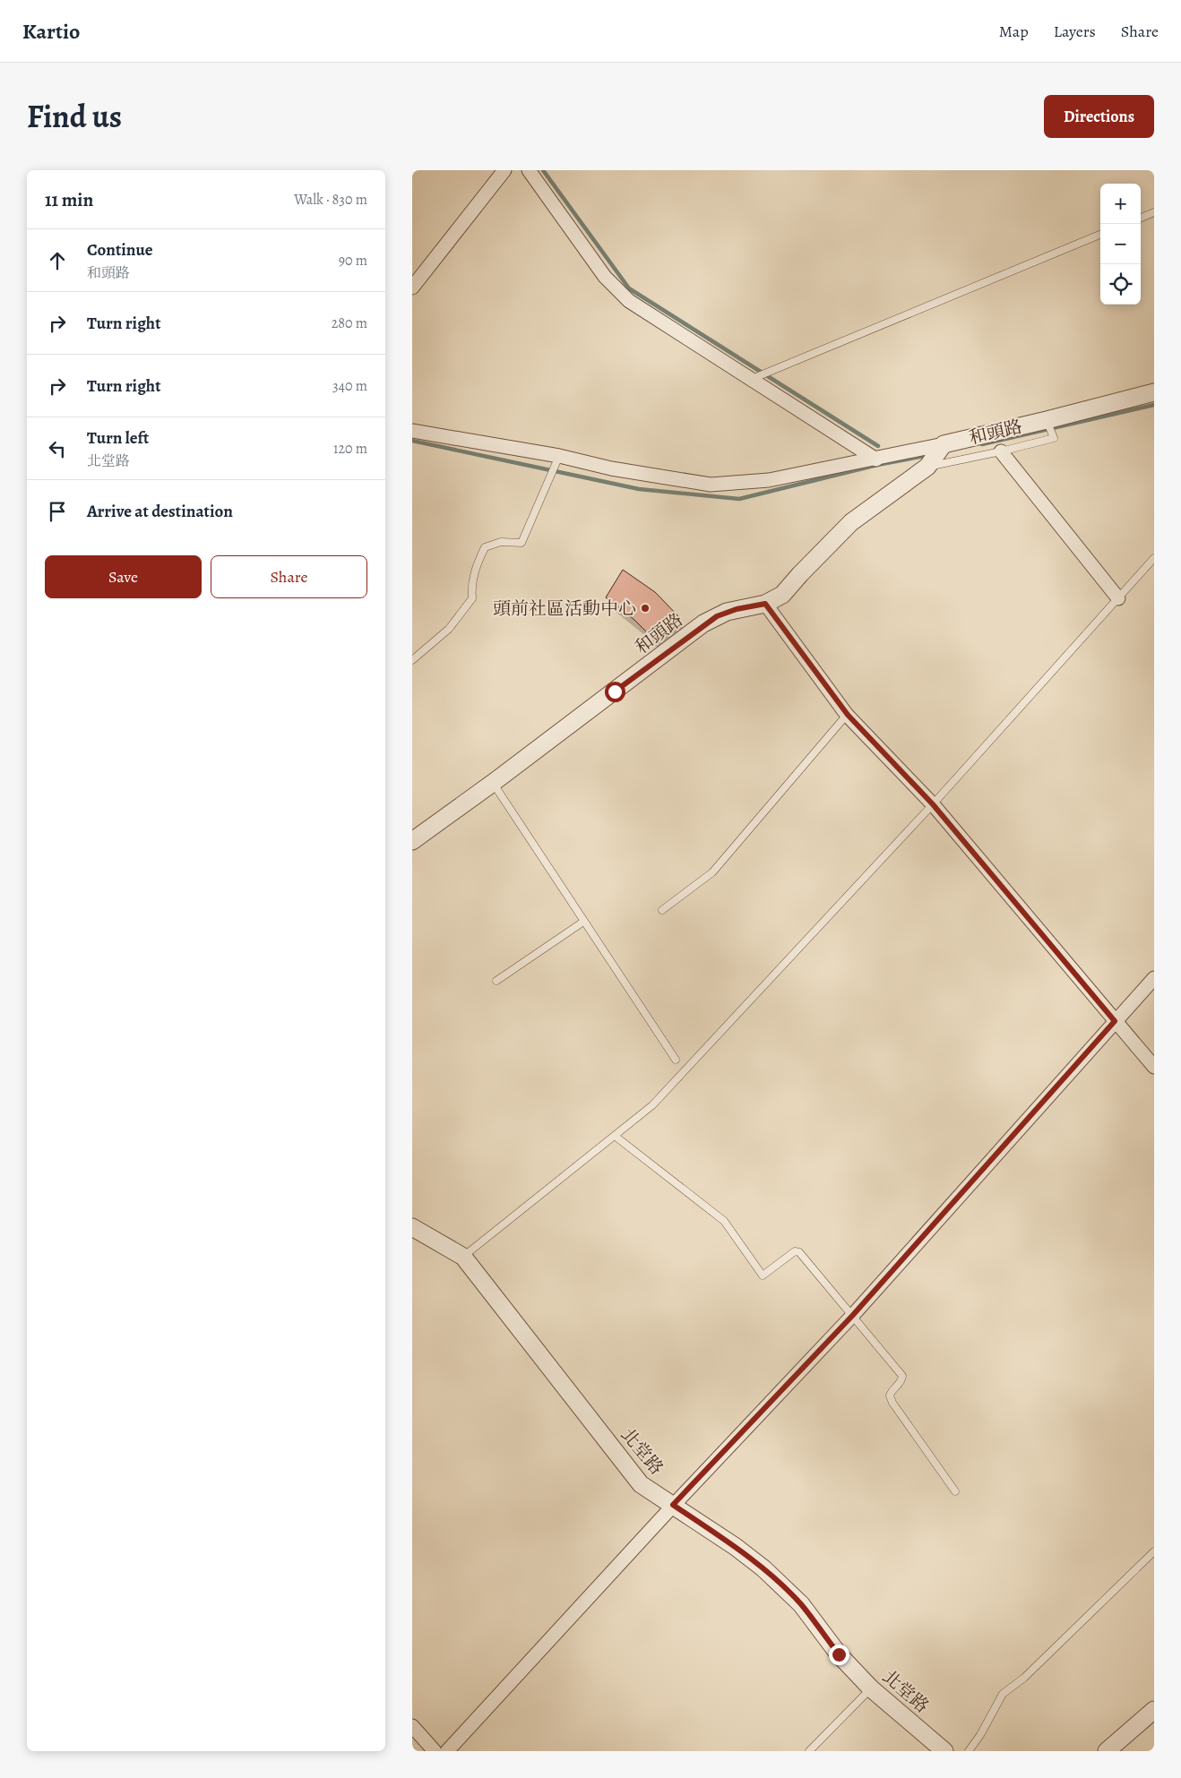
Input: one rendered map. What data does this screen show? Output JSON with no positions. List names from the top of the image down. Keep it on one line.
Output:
{"streets":{"street":["和頭路","北堂路"]},"places":["頭前社區活動中心"],"page":{"header":"Kartio","nav":["Map","Layers","Share"],"title":"Find us","buttons":["Directions",["Save","Share"]],"heading":["11 min","Walk · 830 m"],"map_buttons":["+","−"],"list":[["Continue","和頭路","90 m"],["Turn right","280 m"],["Turn right","340 m"],["Turn left","北堂路","120 m"],"Arrive at destination"]}}
